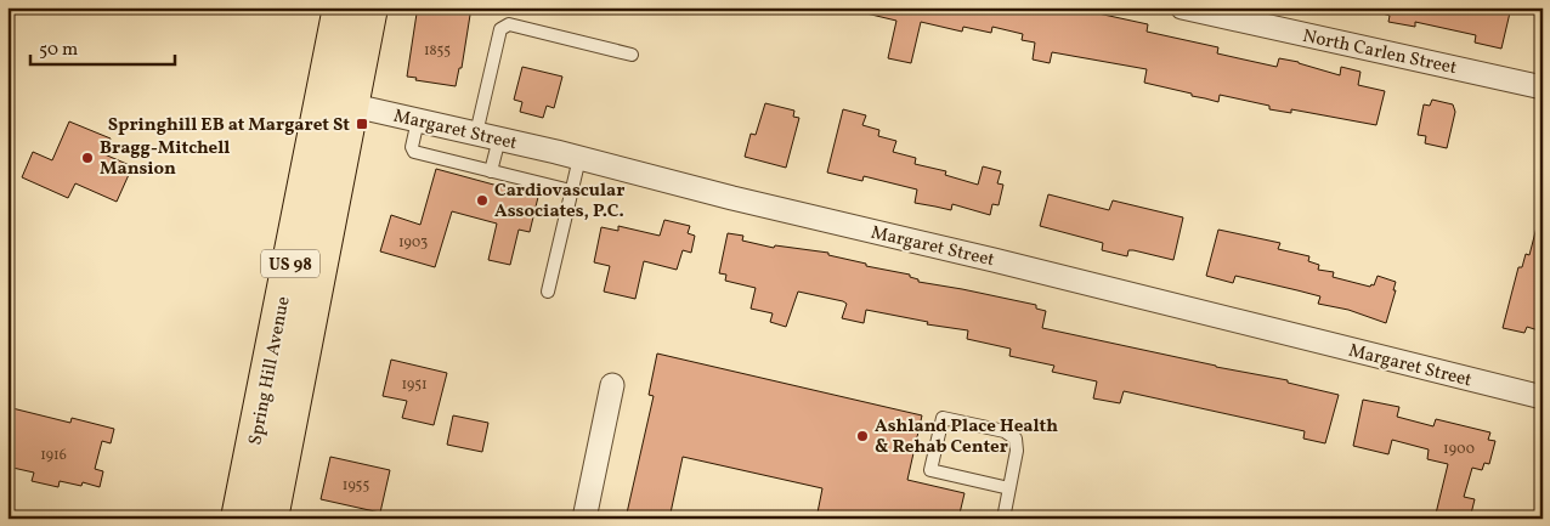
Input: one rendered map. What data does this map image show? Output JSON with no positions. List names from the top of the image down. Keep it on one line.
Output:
{"streets":{"main road":["US 98","Spring Hill Avenue"],"street":["North Carlen Street","Margaret Street"]},"crossings":[["Margaret Street","Spring Hill Avenue"]],"places":{"transit":["Springhill EB at Margaret St"],"other":["Bragg-Mitchell Mansion","Cardiovascular Associates, P.C.","Ashland Place Health & Rehab Center"]},"house_numbers":["1855","1903","1951","1900","1916","1955"],"scale_bar":"50 m"}
